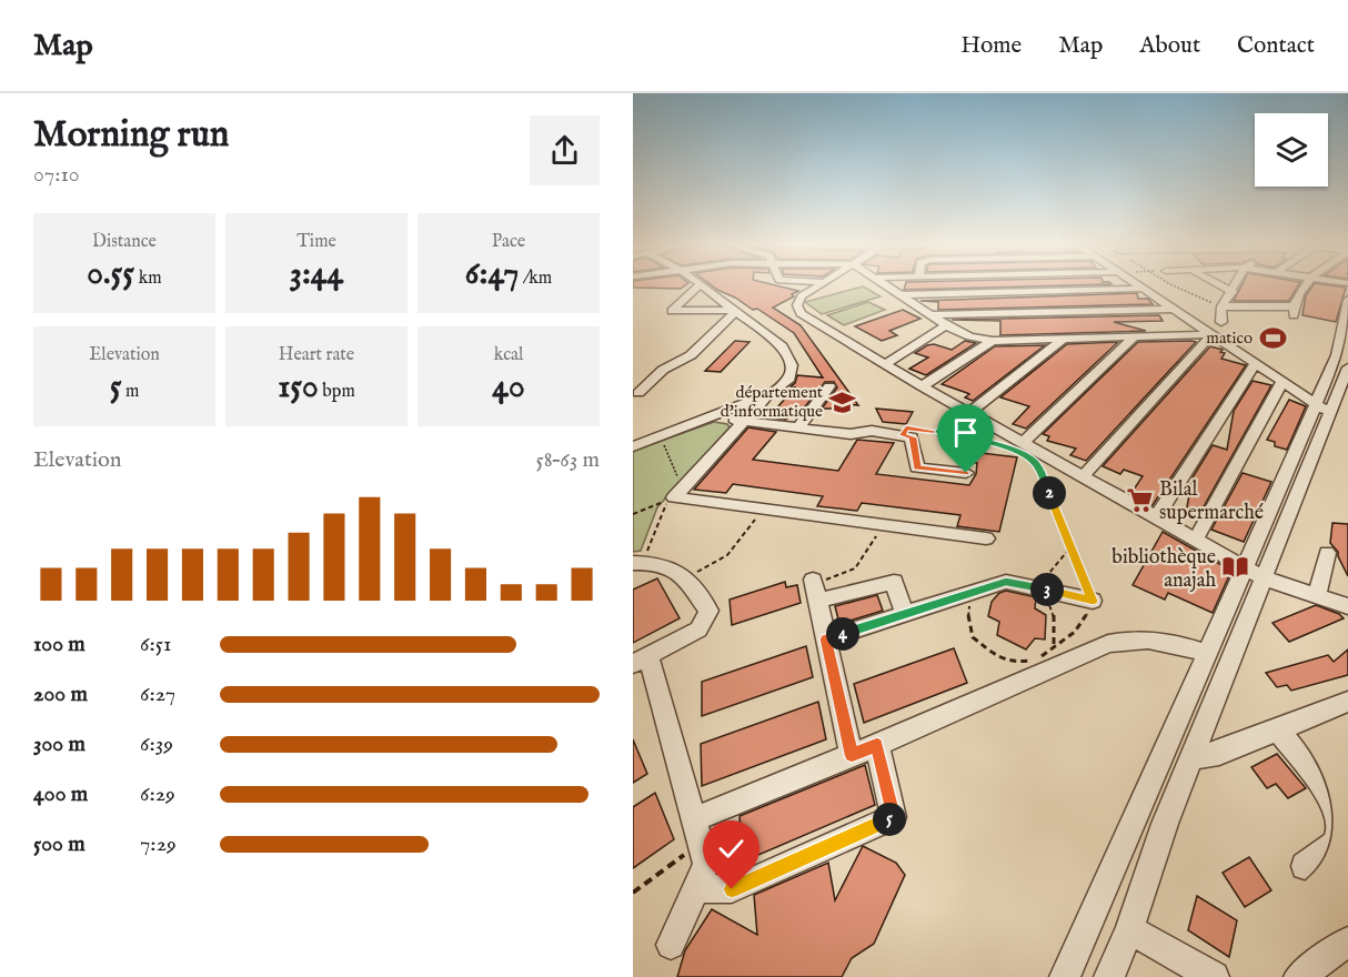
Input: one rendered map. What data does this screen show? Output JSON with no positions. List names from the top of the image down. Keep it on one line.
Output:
{"places":{"sports":["matico"],"school or university":["département d'informatique"],"supermarket":["Bilal supermarché"],"library":["bibliothèque anajah"]},"page":{"header":"Map","nav":["Home","Map","About","Contact"],"heading":["Morning run","07:10"],"stats":[["Distance","0.55 km"],["Time","3:44"],["Pace","6:47 /km"],["Elevation","5 m"],["Heart rate","150 bpm"],["kcal","40"]],"chart":["Elevation","58–63 m"],"pins":["2","3","4","5"],"list":[{"name":"100 m","note":"6:51"},{"name":"200 m","note":"6:27"},{"name":"300 m","note":"6:39"},{"name":"400 m","note":"6:29"},{"name":"500 m","note":"7:29"}]}}
